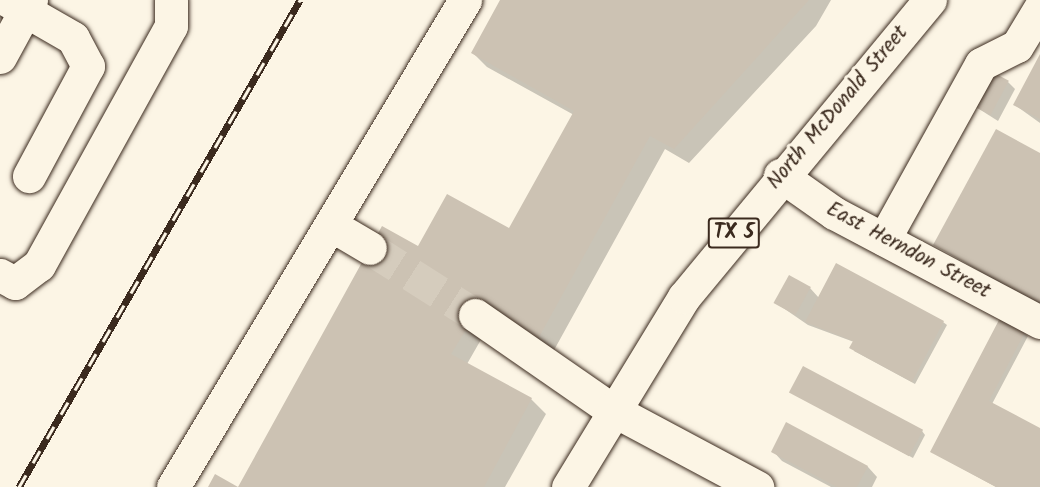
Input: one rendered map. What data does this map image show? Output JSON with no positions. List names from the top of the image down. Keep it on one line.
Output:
{"streets":{"main road":["North McDonald Street","TX 5","East Herndon Street"]},"crossings":[["North McDonald Street","East Herndon Street"]]}
